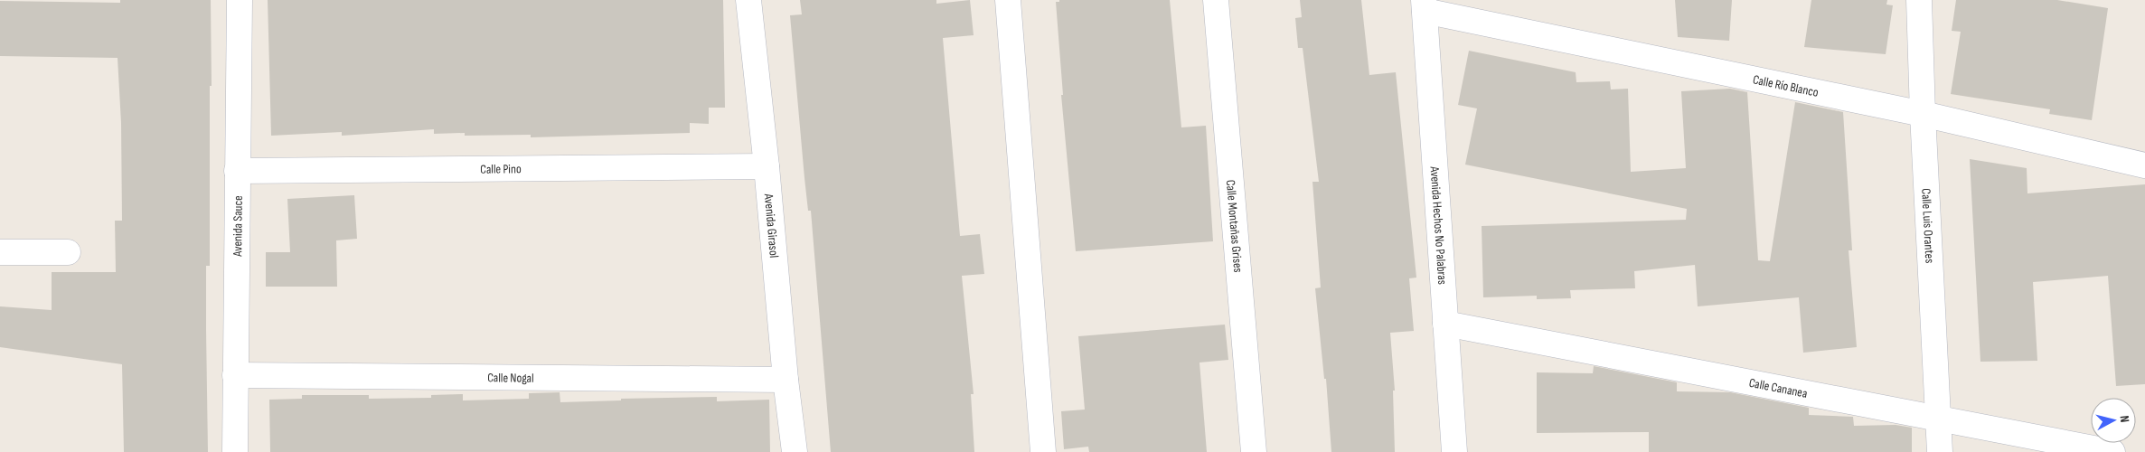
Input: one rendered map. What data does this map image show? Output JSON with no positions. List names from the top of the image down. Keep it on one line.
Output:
{"streets":{"street":["Calle Río Blanco","Calle Pino","Avenida Sauce","Avenida Girasol","Calle Montañas Grises","Avenida Hechos No Palabras","Calle Luis Orantes","Calle Nogal","Calle Cananea"]},"crossings":[["Calle Río Blanco","Avenida Hechos No Palabras"],["Calle Río Blanco","Calle Luis Orantes"],["Calle Pino","Avenida Sauce"],["Calle Pino","Avenida Girasol"],["Avenida Sauce","Calle Nogal"],["Avenida Girasol","Calle Nogal"],["Avenida Hechos No Palabras","Calle Cananea"],["Calle Luis Orantes","Calle Cananea"]],"north":"right"}
